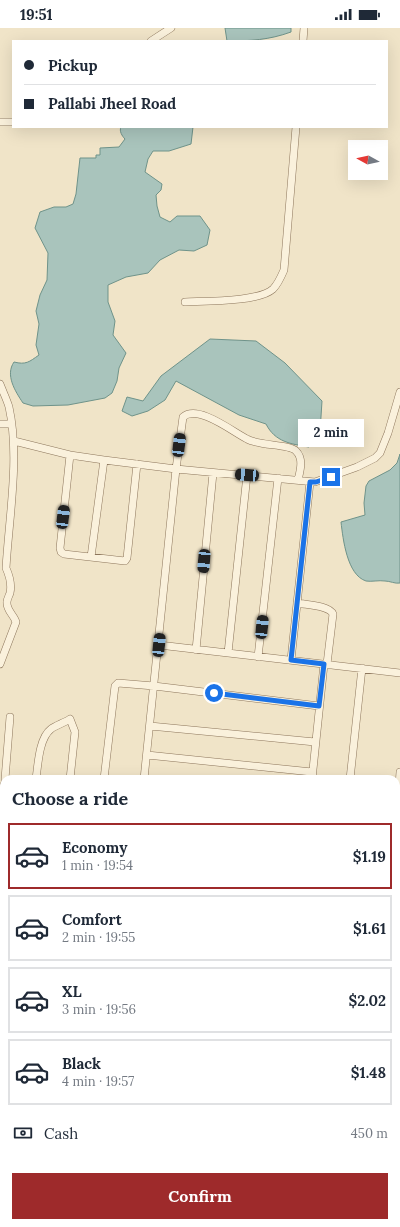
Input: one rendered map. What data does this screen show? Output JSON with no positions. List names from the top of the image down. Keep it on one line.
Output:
{"north":"left","page":{"status":"19:51","banner":["Pickup","Pallabi Jheel Road"],"bubble":"2 min","heading":"Choose a ride","list":[{"name":"Economy","note":"1 min · 19:54","value":"$1.19"},{"name":"Comfort","note":"2 min · 19:55","value":"$1.61"},{"name":"XL","note":"3 min · 19:56","value":"$2.02"},{"name":"Black","note":"4 min · 19:57","value":"$1.48"}],"pay":["Cash","450 m"],"buttons":"Confirm"}}
